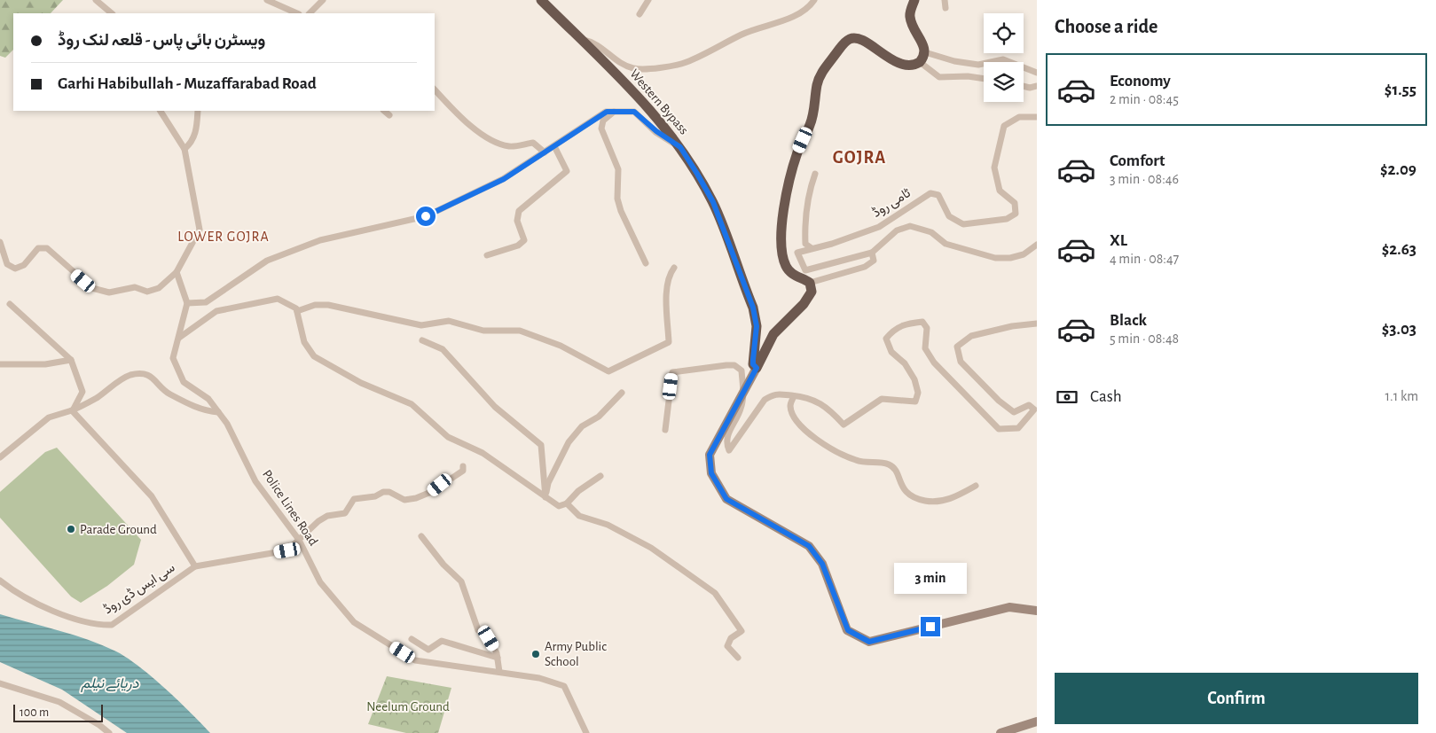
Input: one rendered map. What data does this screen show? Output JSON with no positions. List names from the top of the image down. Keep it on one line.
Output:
{"streets":{"highway":["Western Bypass"],"street":["ٹامی روڈ","Police Lines Road","سی ایس ڈی روڈ"]},"districts":["GOJRA","LOWER GOJRA"],"water":["دریائے نیلم"],"parks":["Neelum Ground"],"places":["Parade Ground","Army Public School"],"scale_bar":"100 m","page":{"heading":"Choose a ride","banner":["ویسٹرن بائی پاس - قلعہ لنک روڈ","Garhi Habibullah - Muzaffarabad Road"],"list":[{"name":"Economy","note":"2 min · 08:45","value":"$1.55"},{"name":"Comfort","note":"3 min · 08:46","value":"$2.09"},{"name":"XL","note":"4 min · 08:47","value":"$2.63"},{"name":"Black","note":"5 min · 08:48","value":"$3.03"}],"pay":["Cash","1.1 km"],"bubble":"3 min","buttons":"Confirm","scale":"100 m"}}
